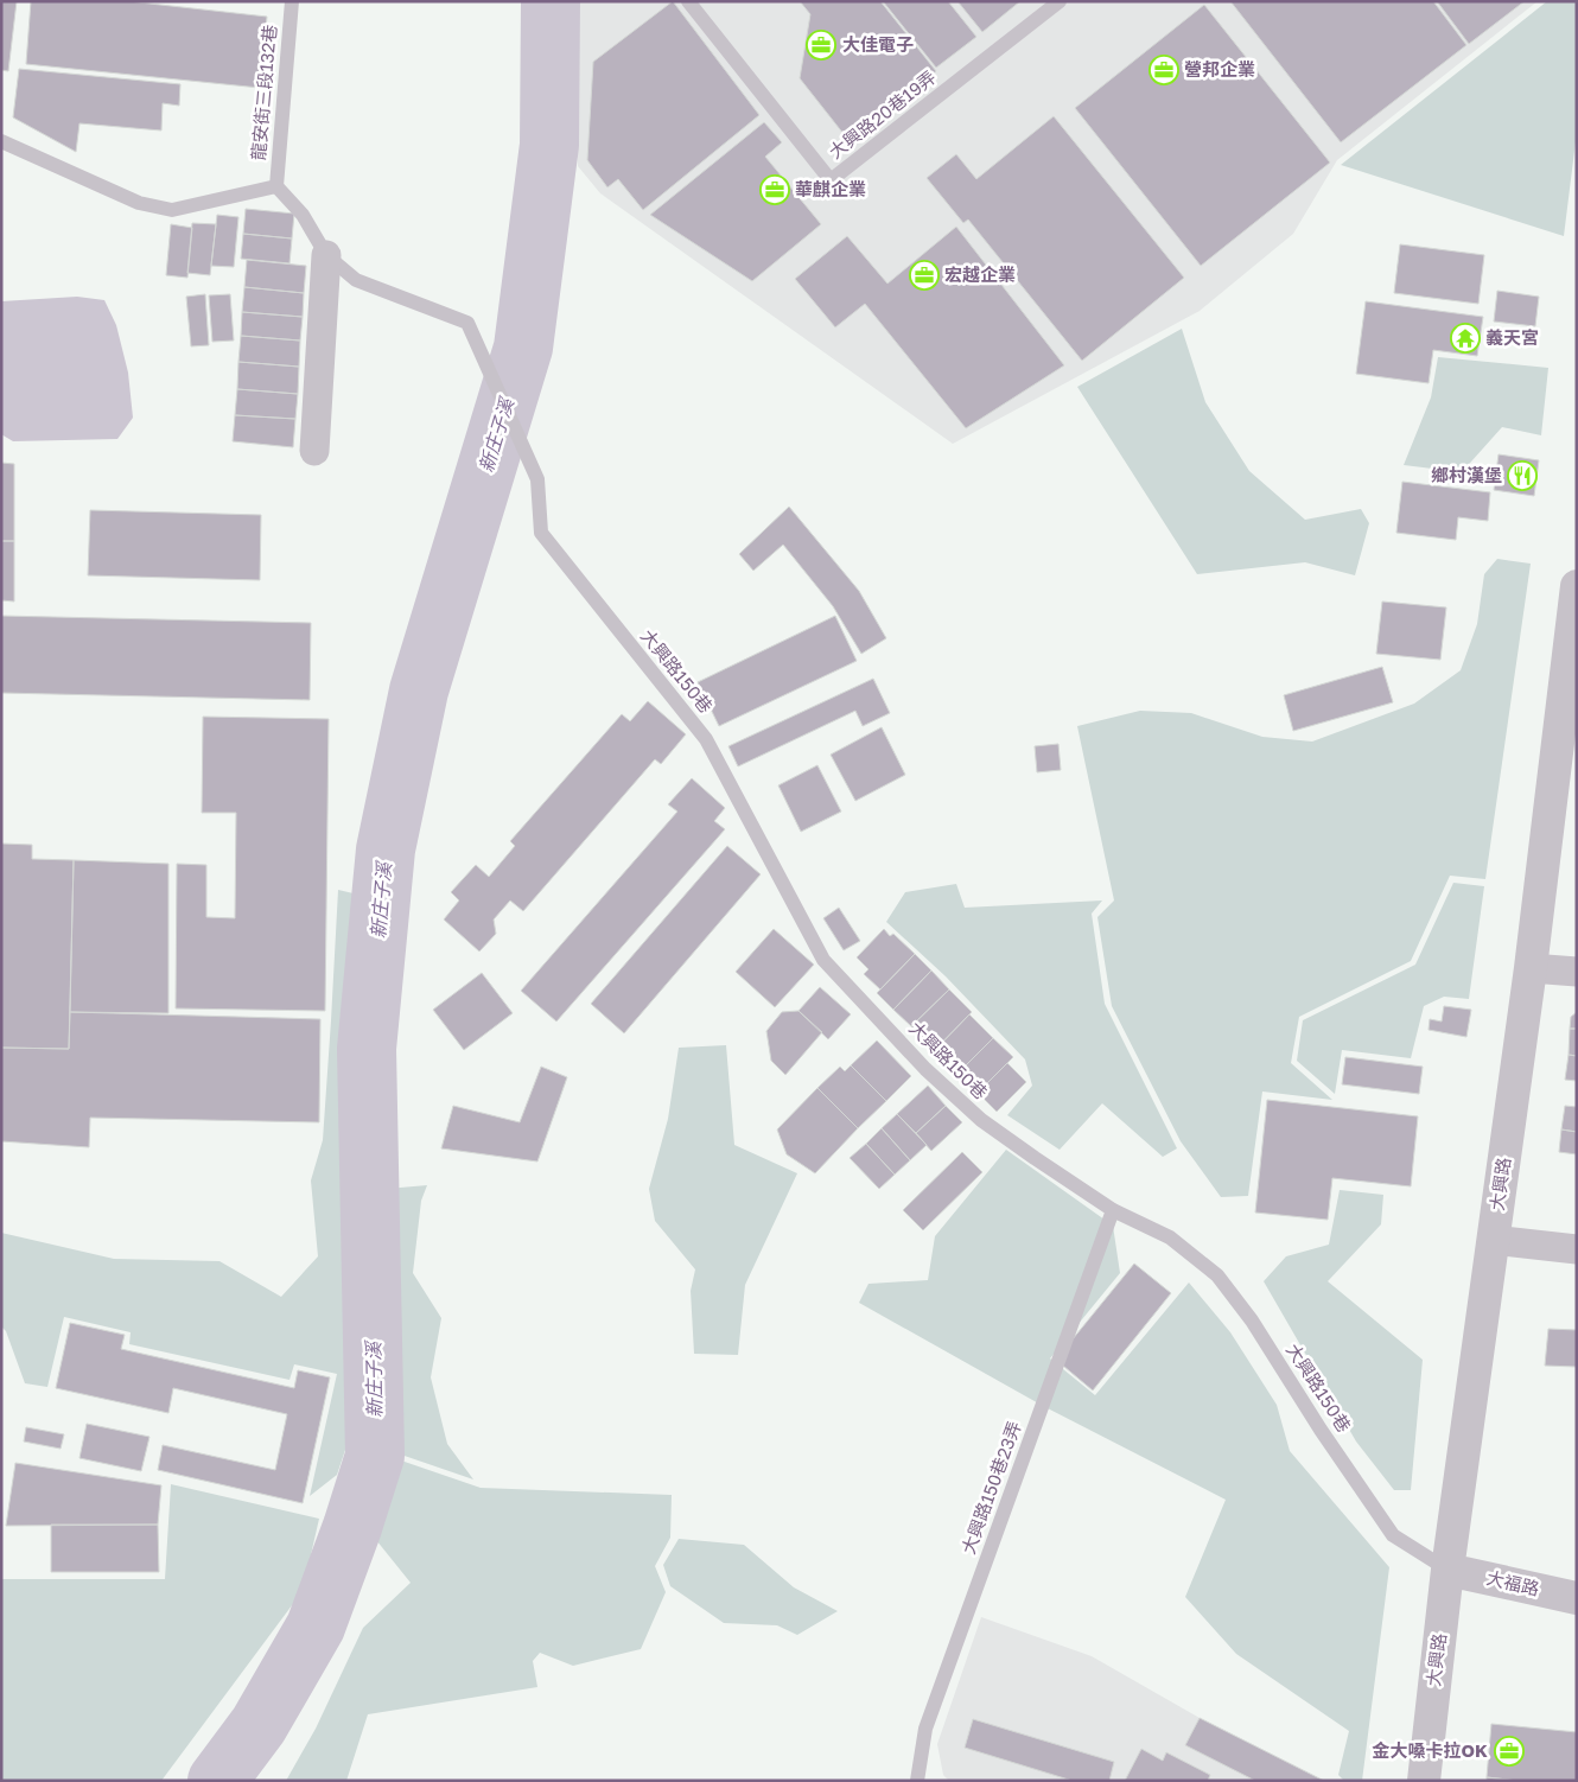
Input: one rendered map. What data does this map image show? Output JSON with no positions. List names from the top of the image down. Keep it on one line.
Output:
{"streets":{"street":["大興路","大福路"],"lane":["龍安街三段132巷","大興路20巷19弄","大興路150巷","大興路150巷23弄"]},"crossings":[["大興路150巷","大興路"],["大興路150巷","大興路150巷23弄"],["大興路150巷","大福路"],["大興路","大福路"]],"water":["新庄子溪"],"places":{"office":["大佳電子","營邦企業","華麒企業","宏越企業","金大嗓卡拉OK"],"temple":["義天宮"],"restaurant":["鄉村漢堡"]}}
